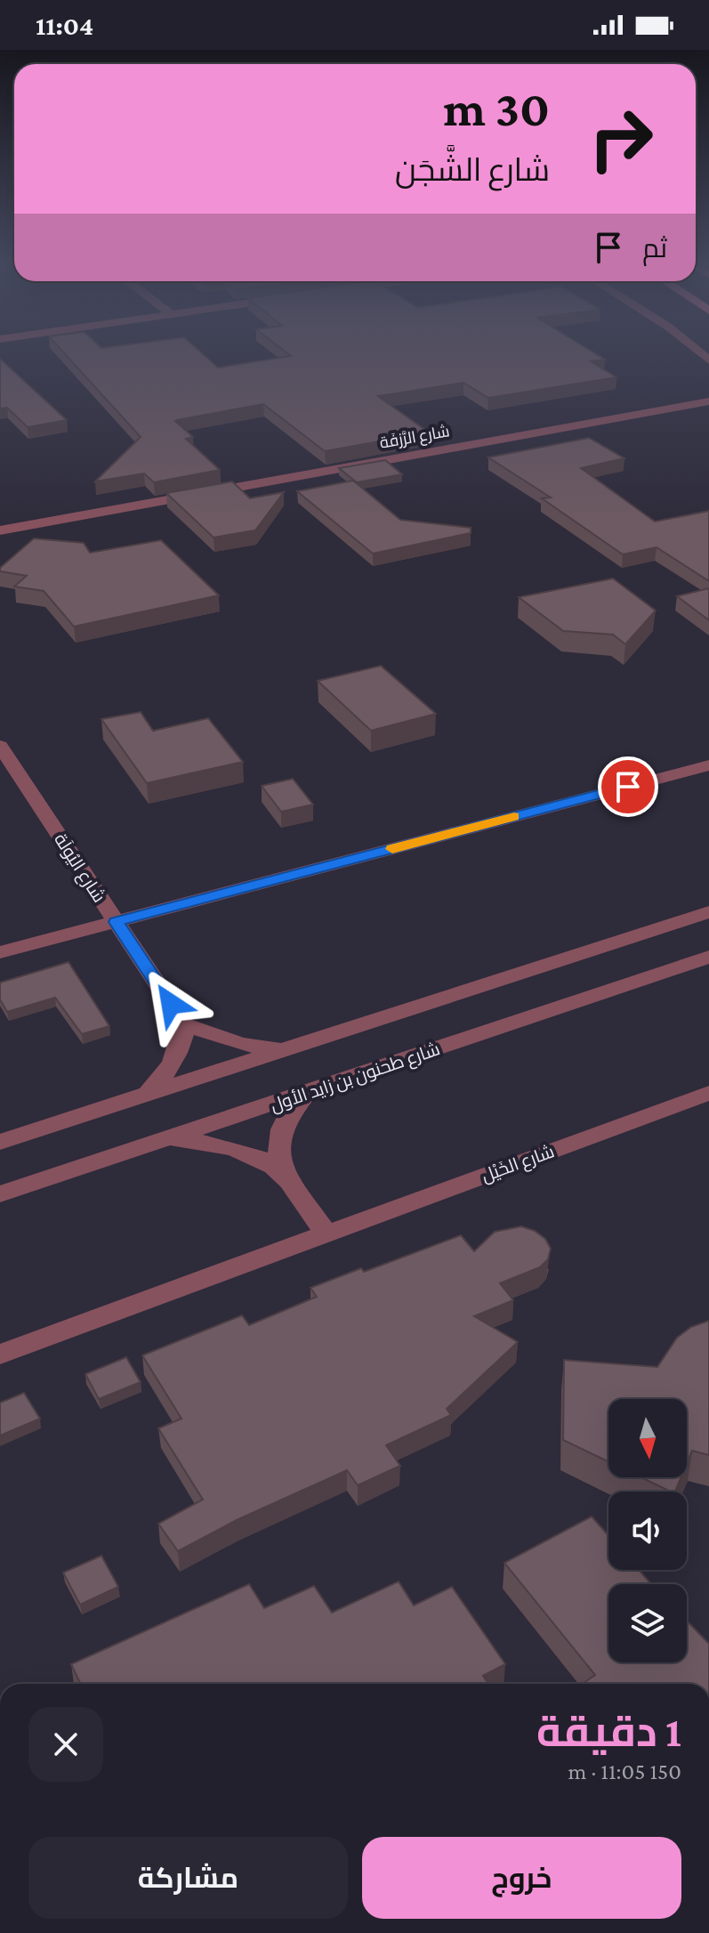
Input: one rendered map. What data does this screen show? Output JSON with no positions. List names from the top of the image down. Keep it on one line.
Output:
{"streets":{"street":["شارع الرَّزفَة","شارع اليُولَة","شارع طحنون بن زايد الأول","شارع الخَيْل"]},"north":"bottom","page":{"status":"11:04","turn":["30 m","شارع الشَّجَن"],"then":"ثم","heading":["1 دقيقة","150 m · 11:05"],"buttons":["خروج","مشاركة"]}}
